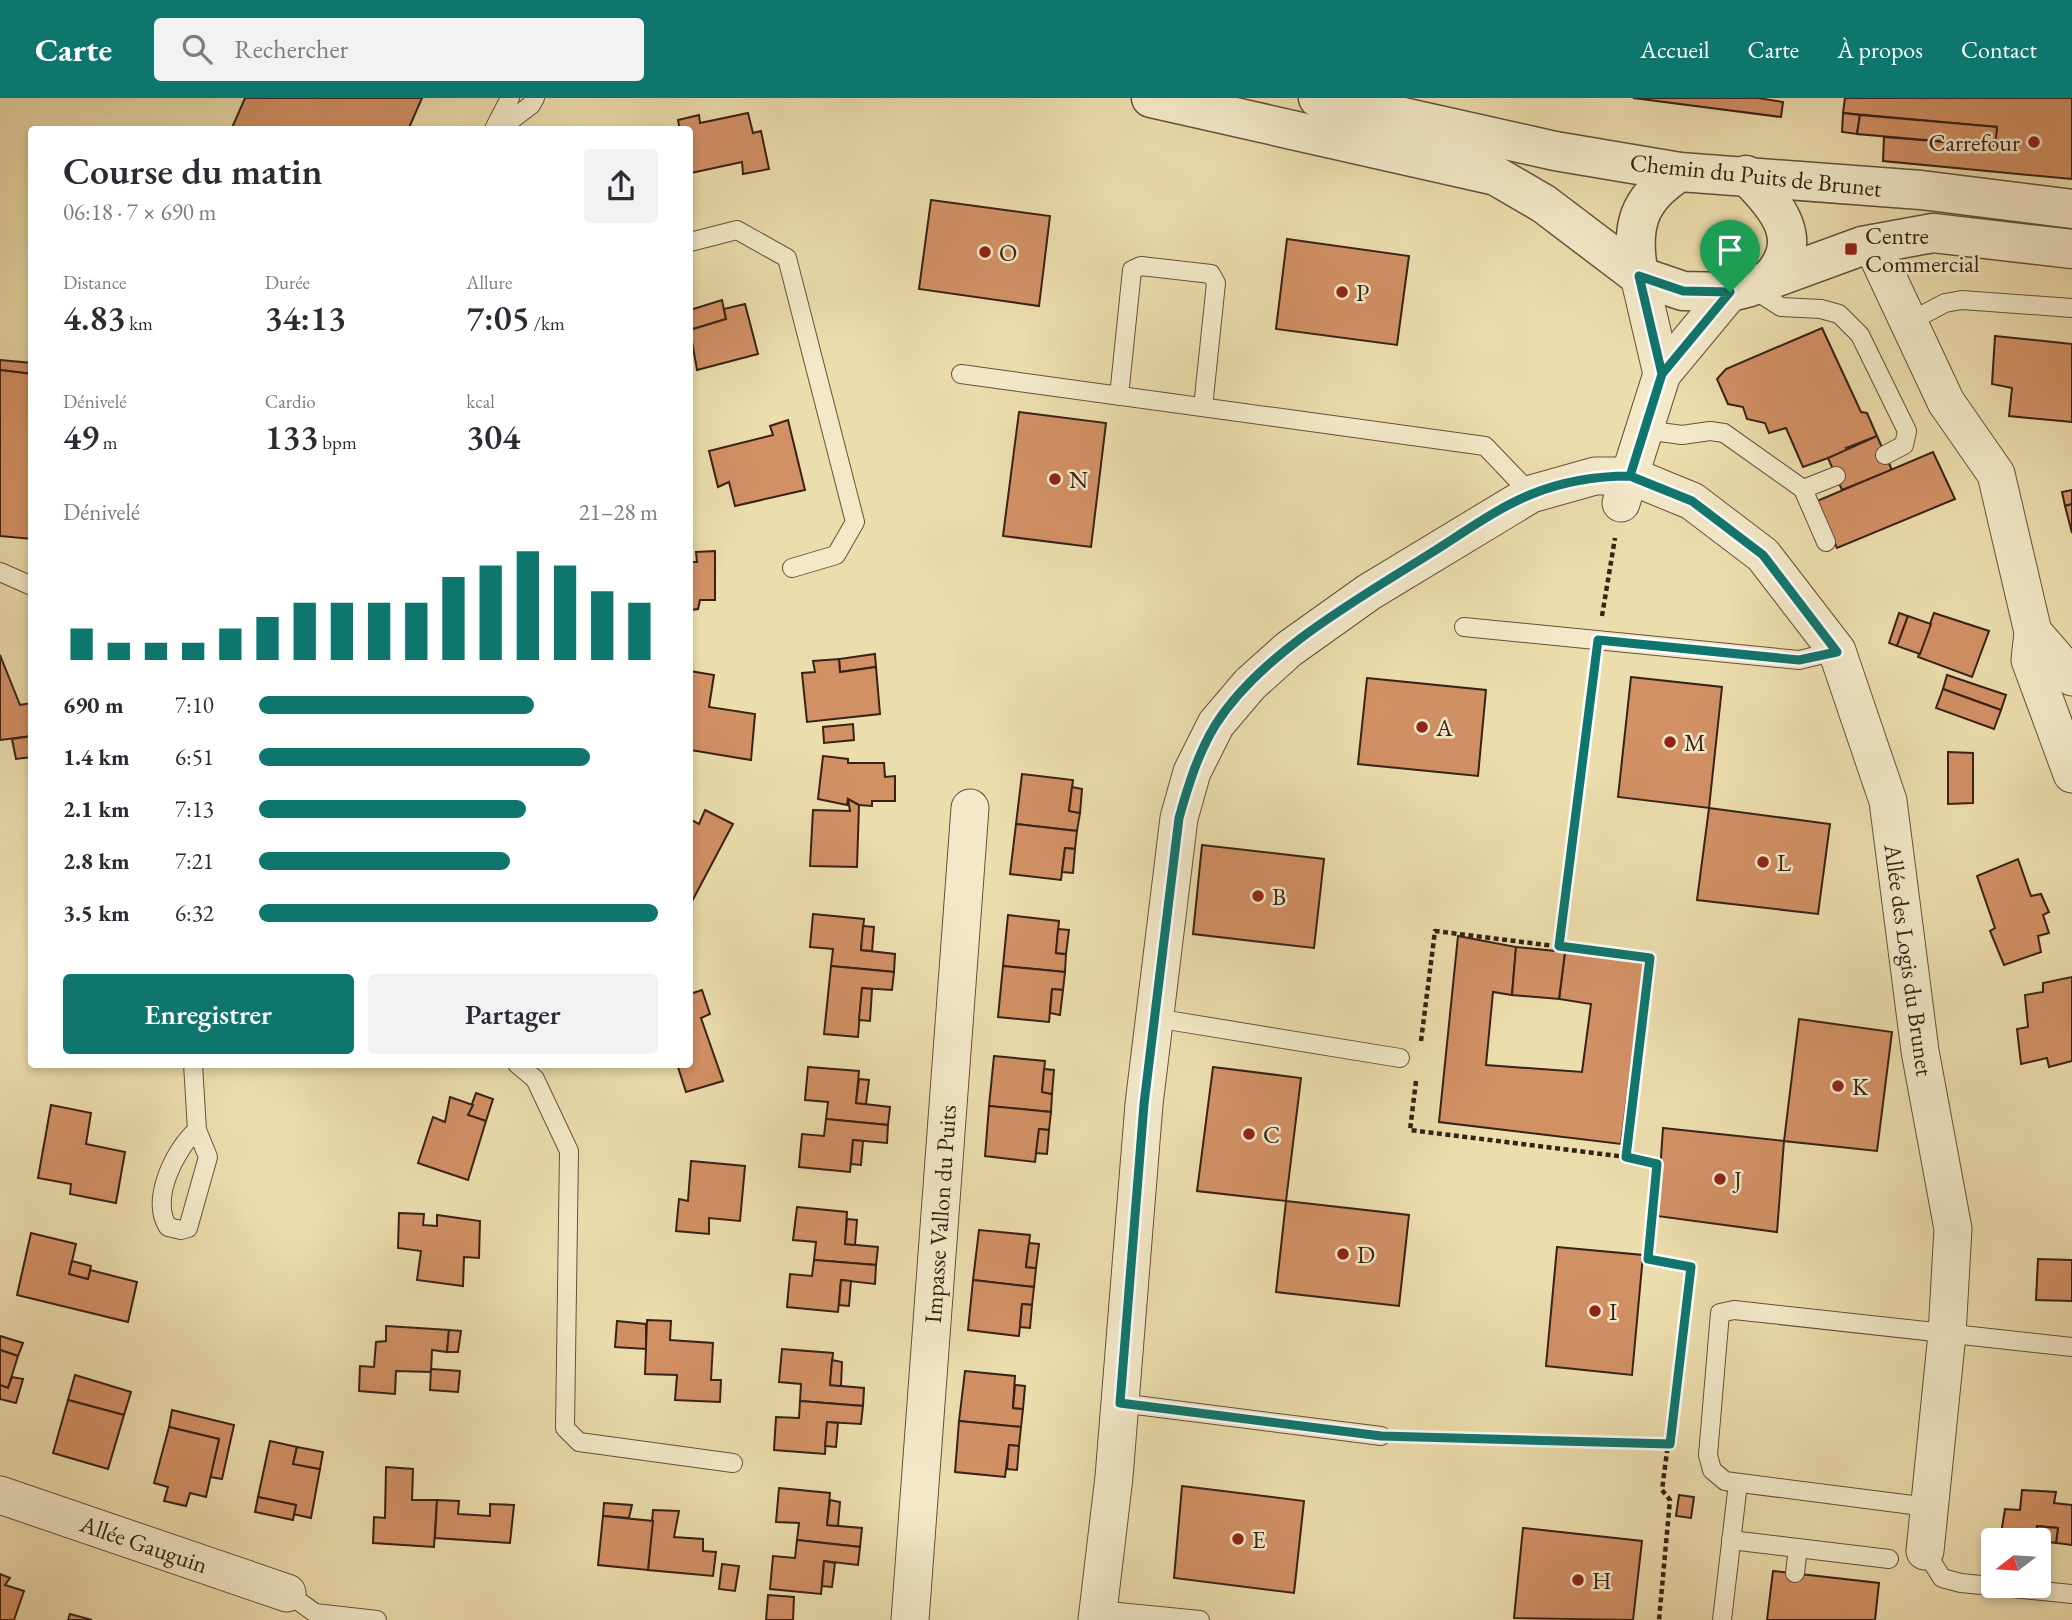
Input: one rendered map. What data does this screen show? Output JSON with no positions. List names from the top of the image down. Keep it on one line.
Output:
{"streets":{"street":["Chemin du Puits de Brunet","Allée des Logis du Brunet","Impasse Vallon du Puits","Allée Gauguin"]},"places":{"other":["Carrefour","O","P","N","A","M","L","B","K","C","J","D","I","E","H"],"transit":["Centre Commercial"]},"north":"left","page":{"header":"Carte","search":"Rechercher","nav":["Accueil","Carte","À propos","Contact"],"heading":["Course du matin","06:18 · 7 × 690 m"],"stats":[["Distance","4.83 km"],["Durée","34:13"],["Allure","7:05 /km"],["Dénivelé","49 m"],["Cardio","133 bpm"],["kcal","304"]],"chart":["Dénivelé","21–28 m"],"list":[{"name":"690 m","note":"7:10"},{"name":"1.4 km","note":"6:51"},{"name":"2.1 km","note":"7:13"},{"name":"2.8 km","note":"7:21"},{"name":"3.5 km","note":"6:32"}],"buttons":["Enregistrer","Partager"]}}
